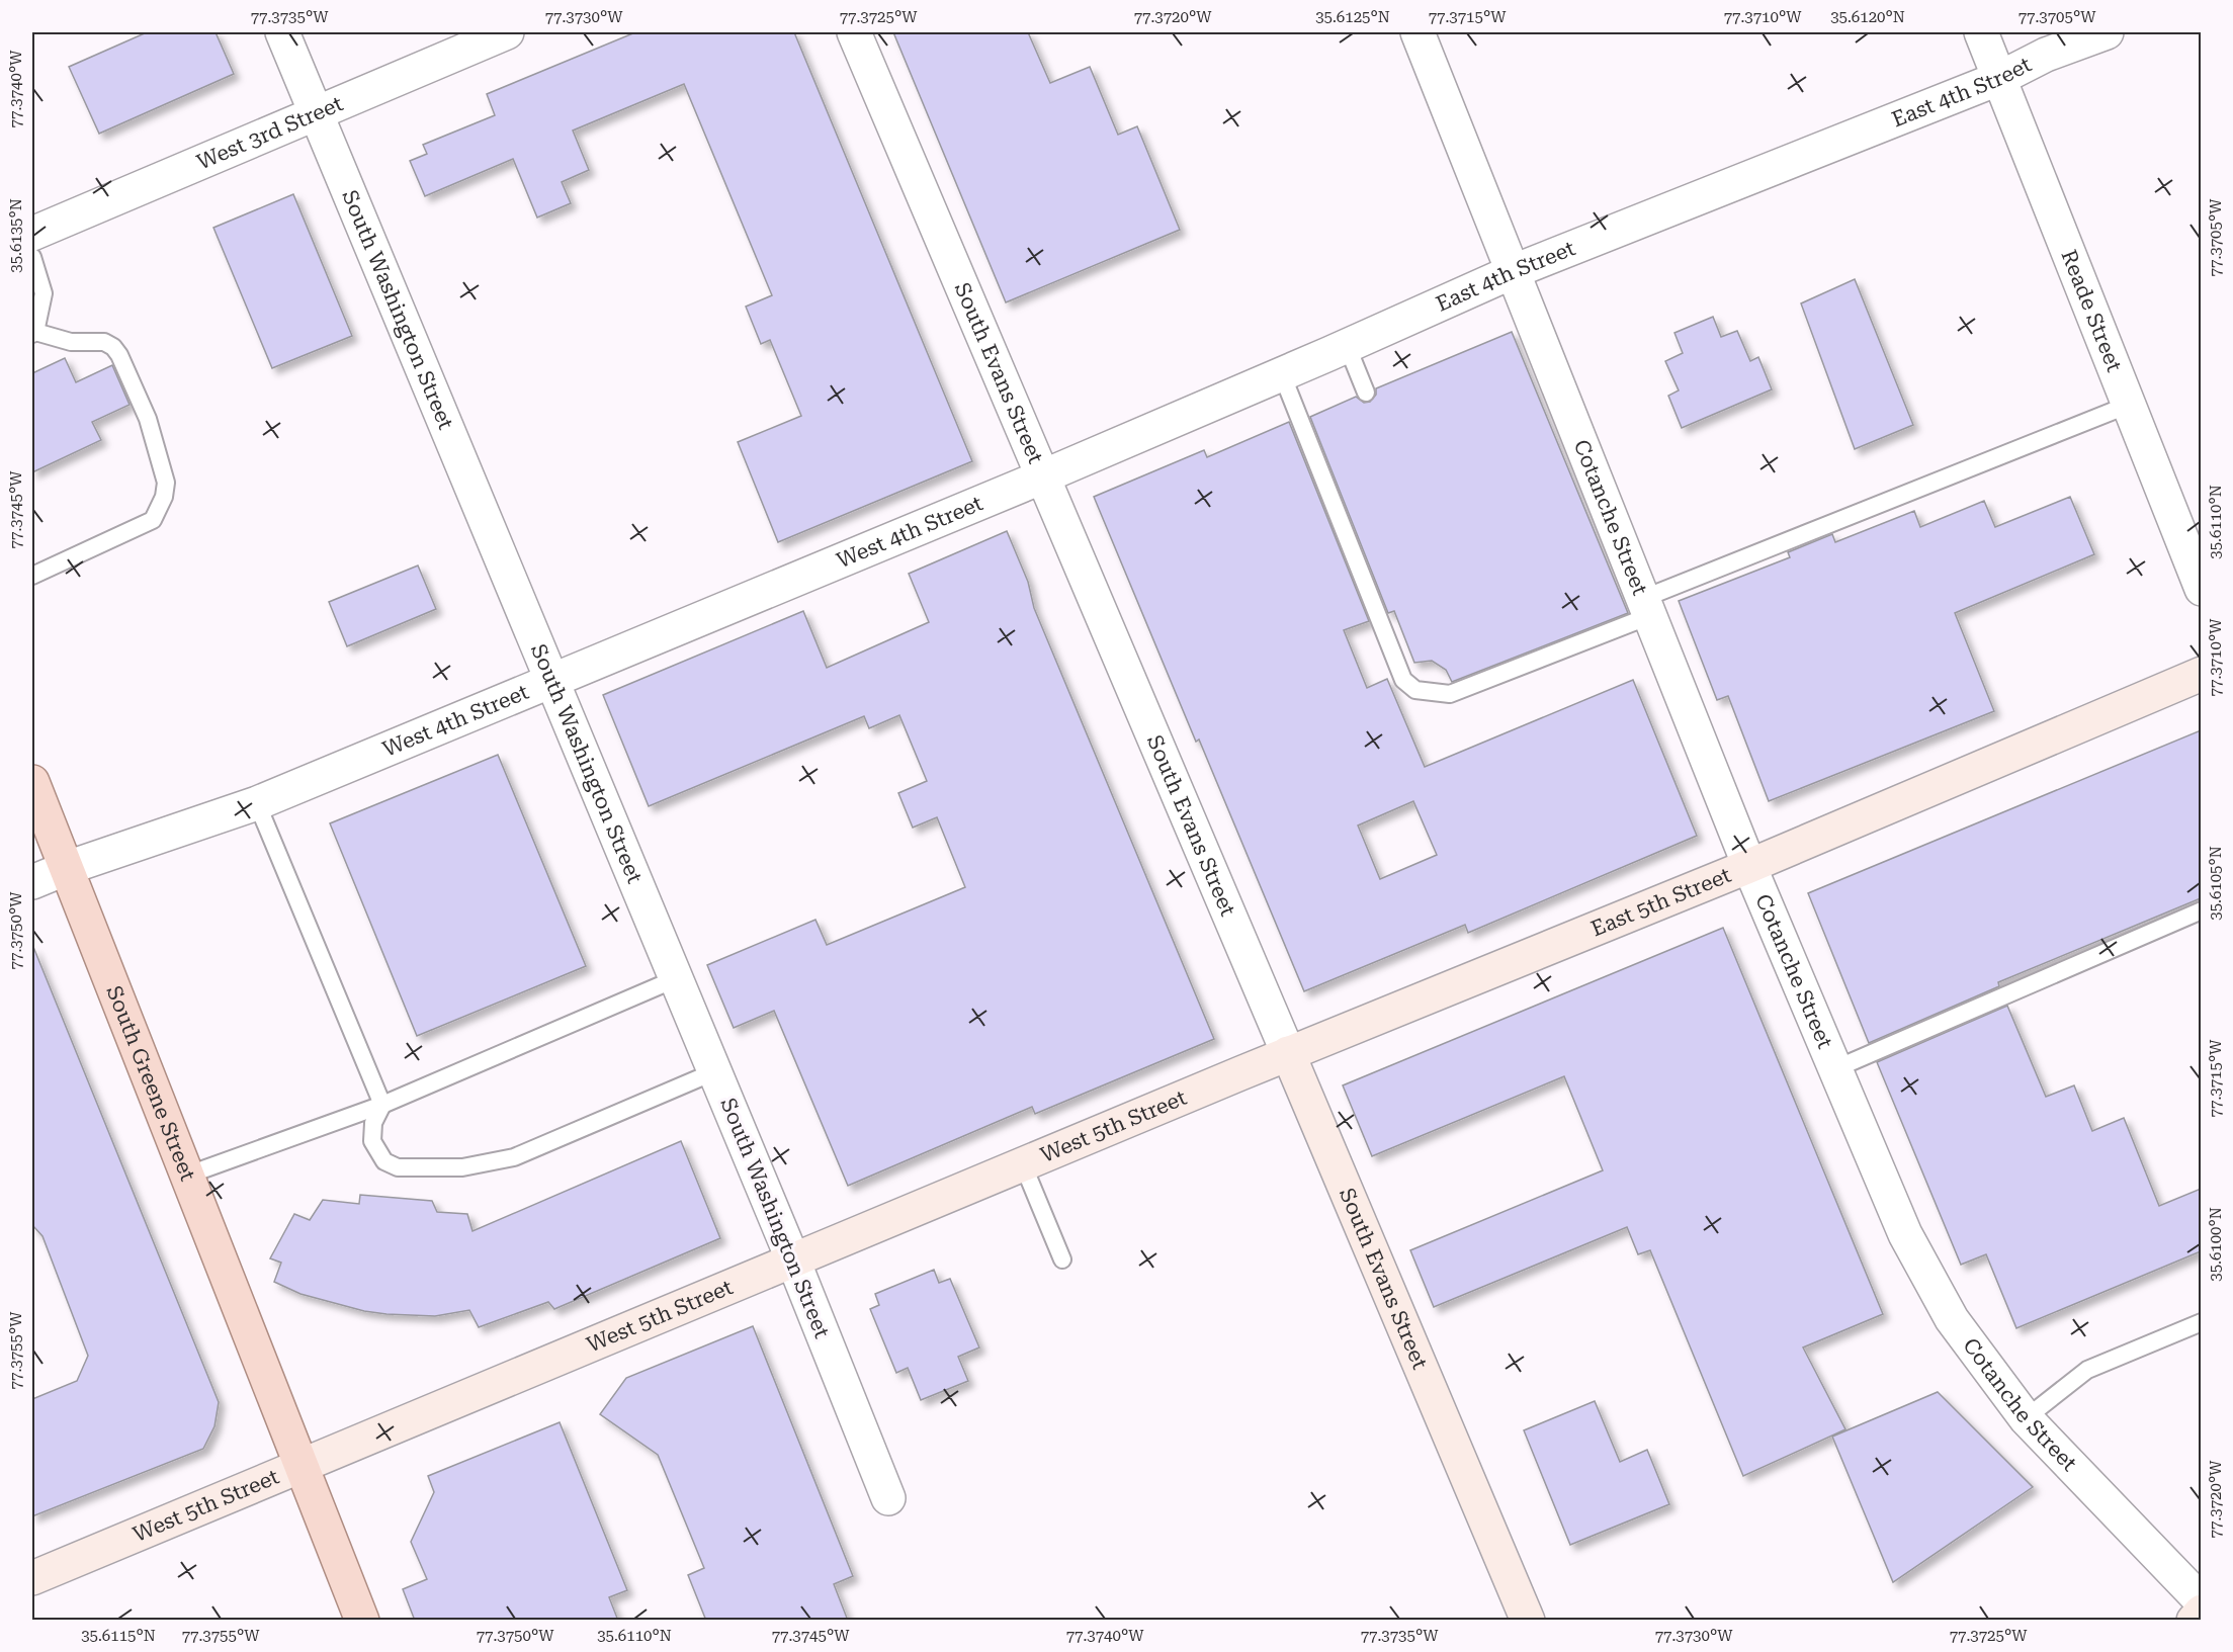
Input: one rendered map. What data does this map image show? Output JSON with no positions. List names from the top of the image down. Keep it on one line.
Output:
{"streets":{"main road":["South Evans Street","East 5th Street","South Greene Street","West 5th Street"],"street":["East 4th Street","West 3rd Street","Reade Street","South Washington Street","Cotanche Street","West 4th Street"]},"crossings":[["East 4th Street","Reade Street"],["East 4th Street","South Evans Street"],["East 4th Street","Cotanche Street"],["East 4th Street","West 4th Street"],["West 3rd Street","South Washington Street"],["South Washington Street","West 4th Street"],["South Washington Street","West 5th Street"],["South Evans Street","West 4th Street"],["South Evans Street","East 5th Street"],["South Evans Street","West 5th Street"],["Cotanche Street","East 5th Street"],["West 4th Street","South Greene Street"],["East 5th Street","West 5th Street"],["South Greene Street","West 5th Street"]],"coordinates":["77.3735°W","77.3730°W","77.3725°W","77.3720°W","35.6125°N","77.3715°W","77.3710°W","35.6120°N","77.3705°W","77.3740°W","35.6135°N","77.3745°W","35.6110°N","35.6105°N","77.3750°W","35.6100°N","77.3755°W","35.6115°N"]}
